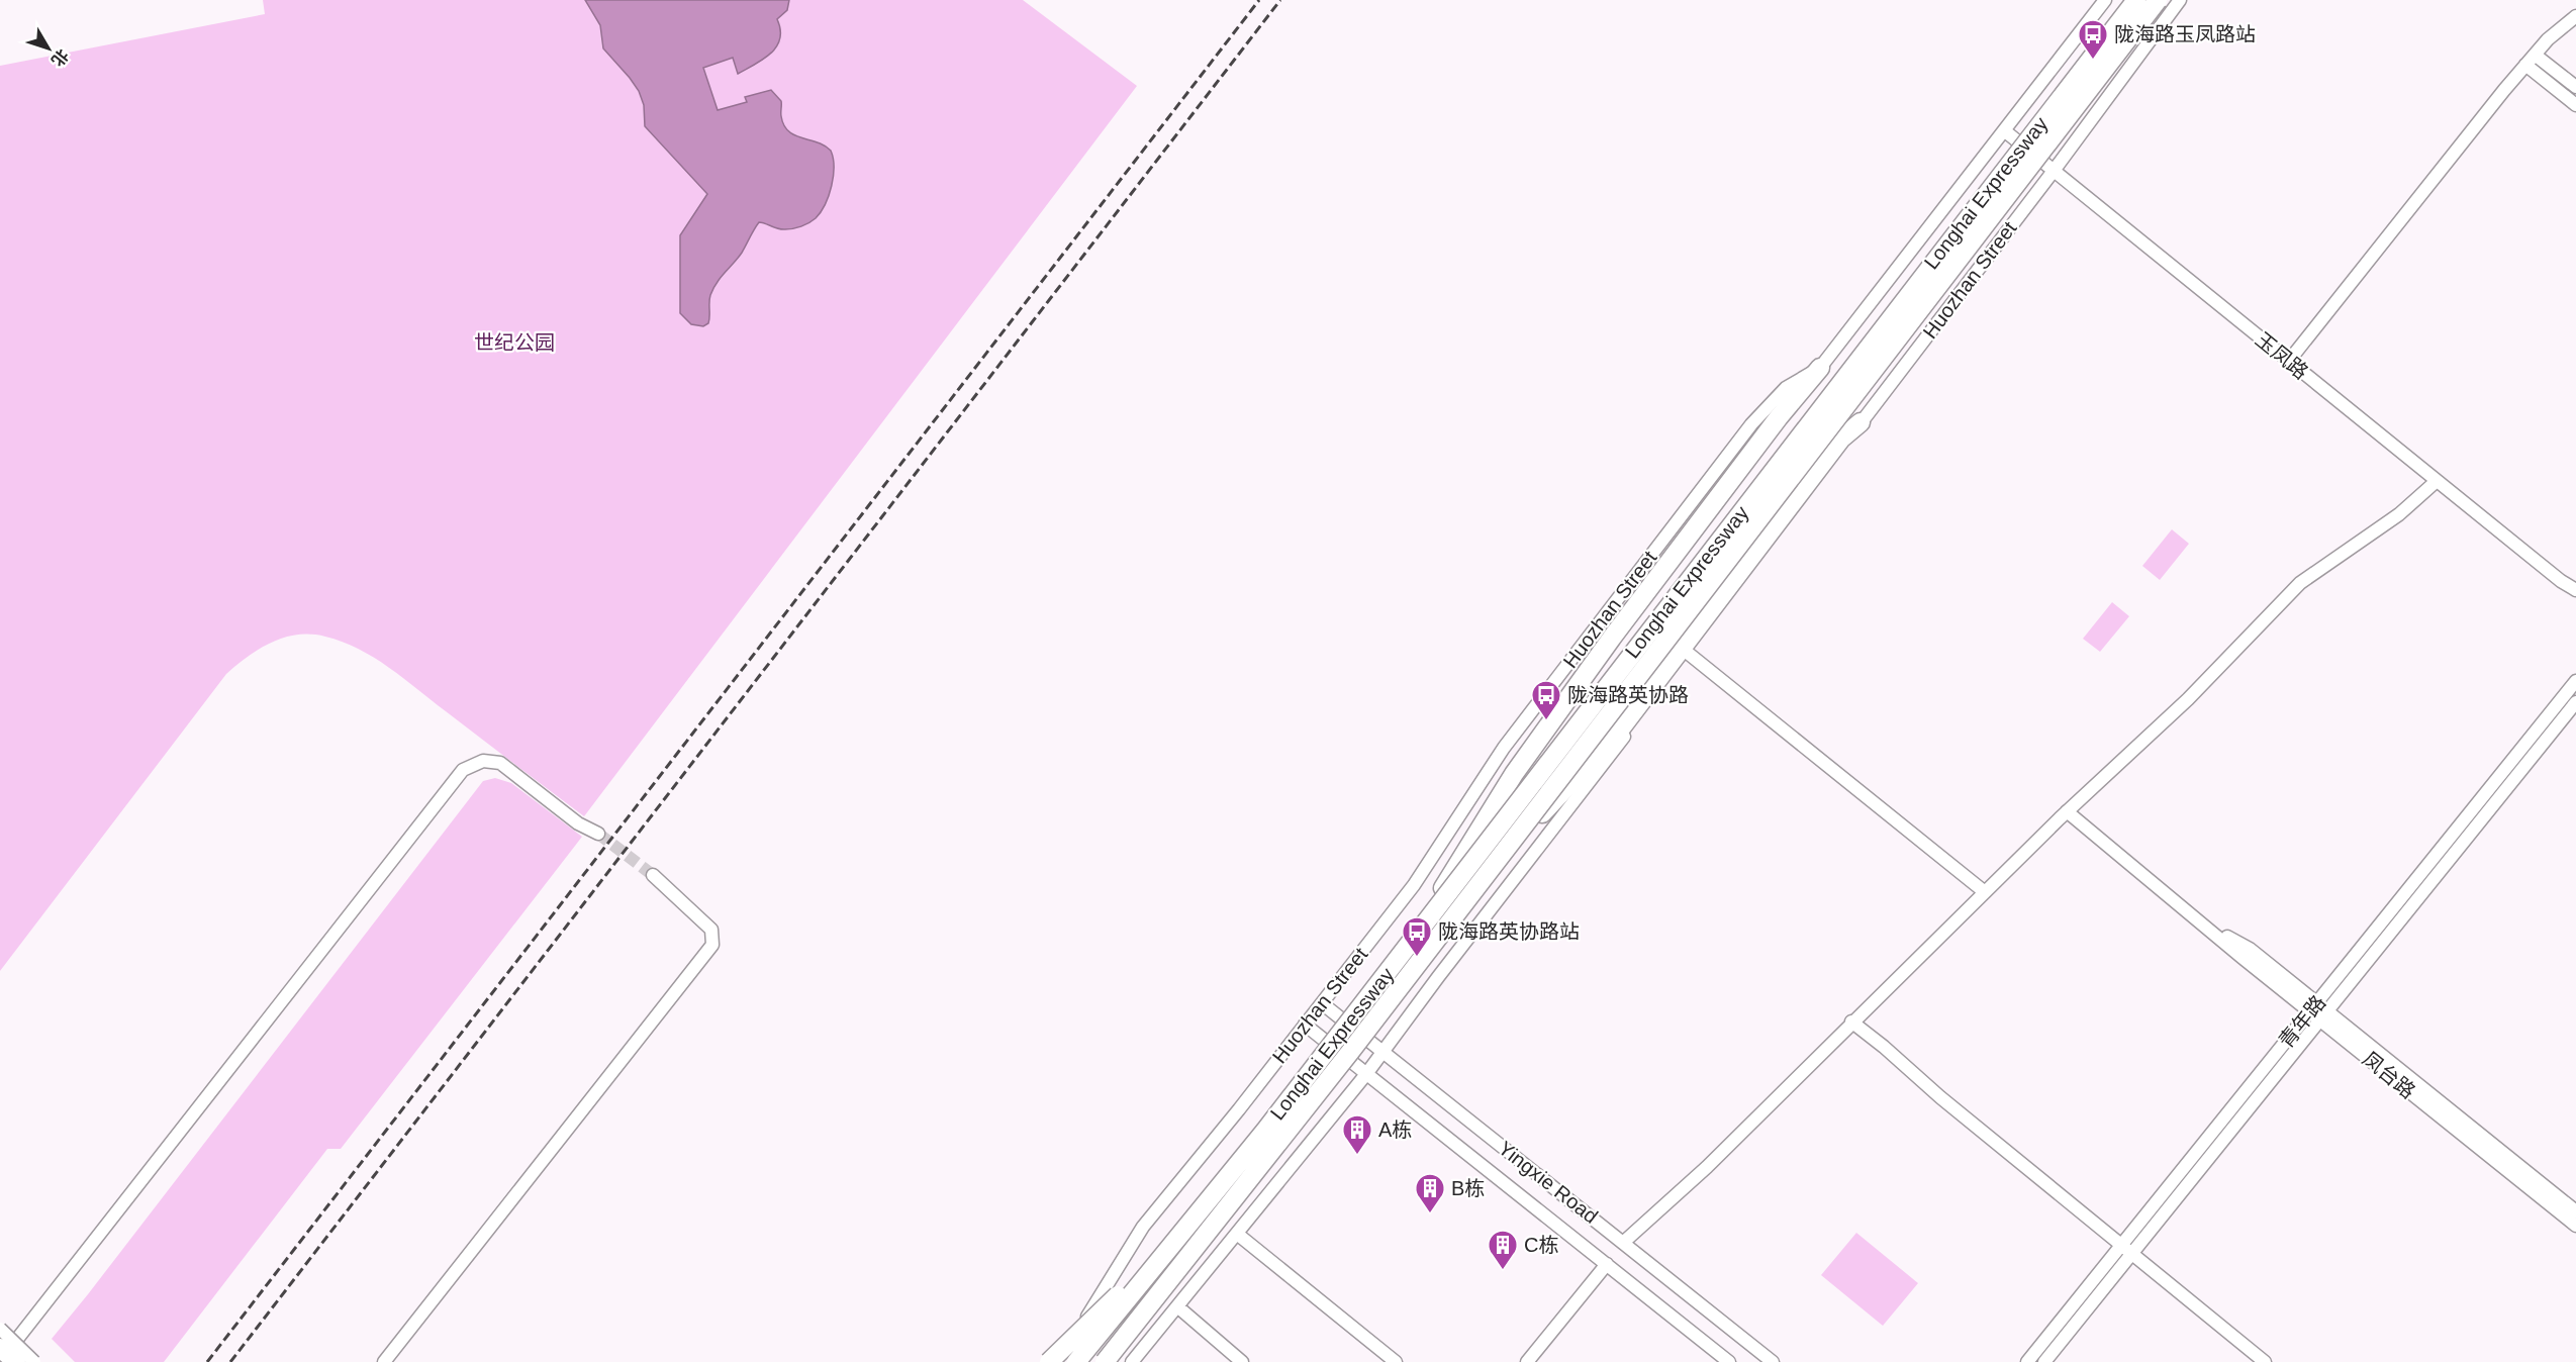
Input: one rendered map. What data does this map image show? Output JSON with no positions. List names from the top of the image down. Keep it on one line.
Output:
{"streets":{"highway":["Longhai Expressway"],"street":["Huozhan Street","玉凤路","青年路","凤台路","Yingxie Road"]},"crossings":[["Huozhan Street","玉凤路"],["Huozhan Street","Yingxie Road"],["青年路","凤台路"]],"parks":["世纪公园"],"places":{"bus stop":["陇海路玉凤路站","陇海路英协路","陇海路英协路站"],"building":["A栋","B栋","C栋"]},"north":"bottom right"}
